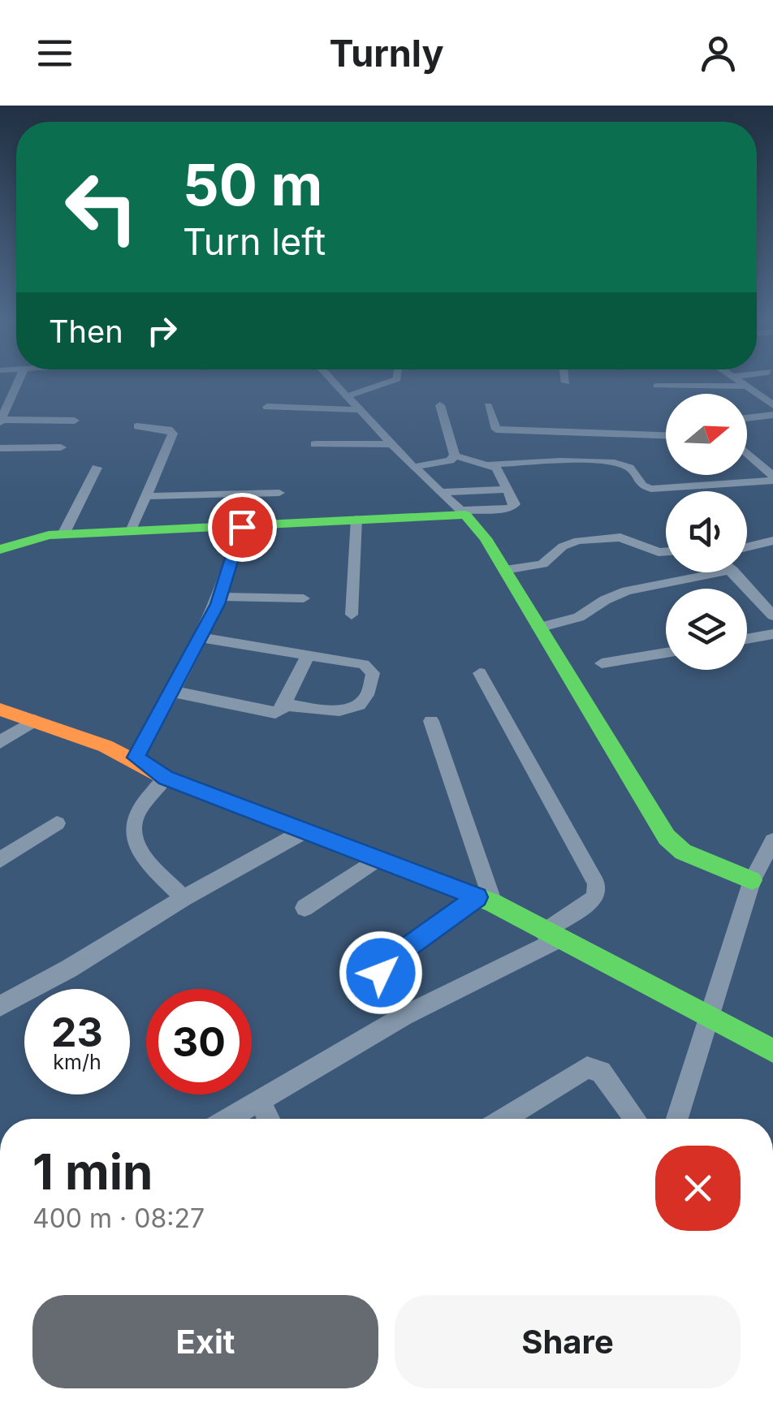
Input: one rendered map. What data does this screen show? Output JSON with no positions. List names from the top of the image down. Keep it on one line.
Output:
{"north":"right","page":{"header":"Turnly","turn":["50 m","Turn left"],"then":"Then","speed":"23 km/h","limit":"30","heading":["1 min","400 m · 08:27"],"buttons":["Exit","Share"]}}
